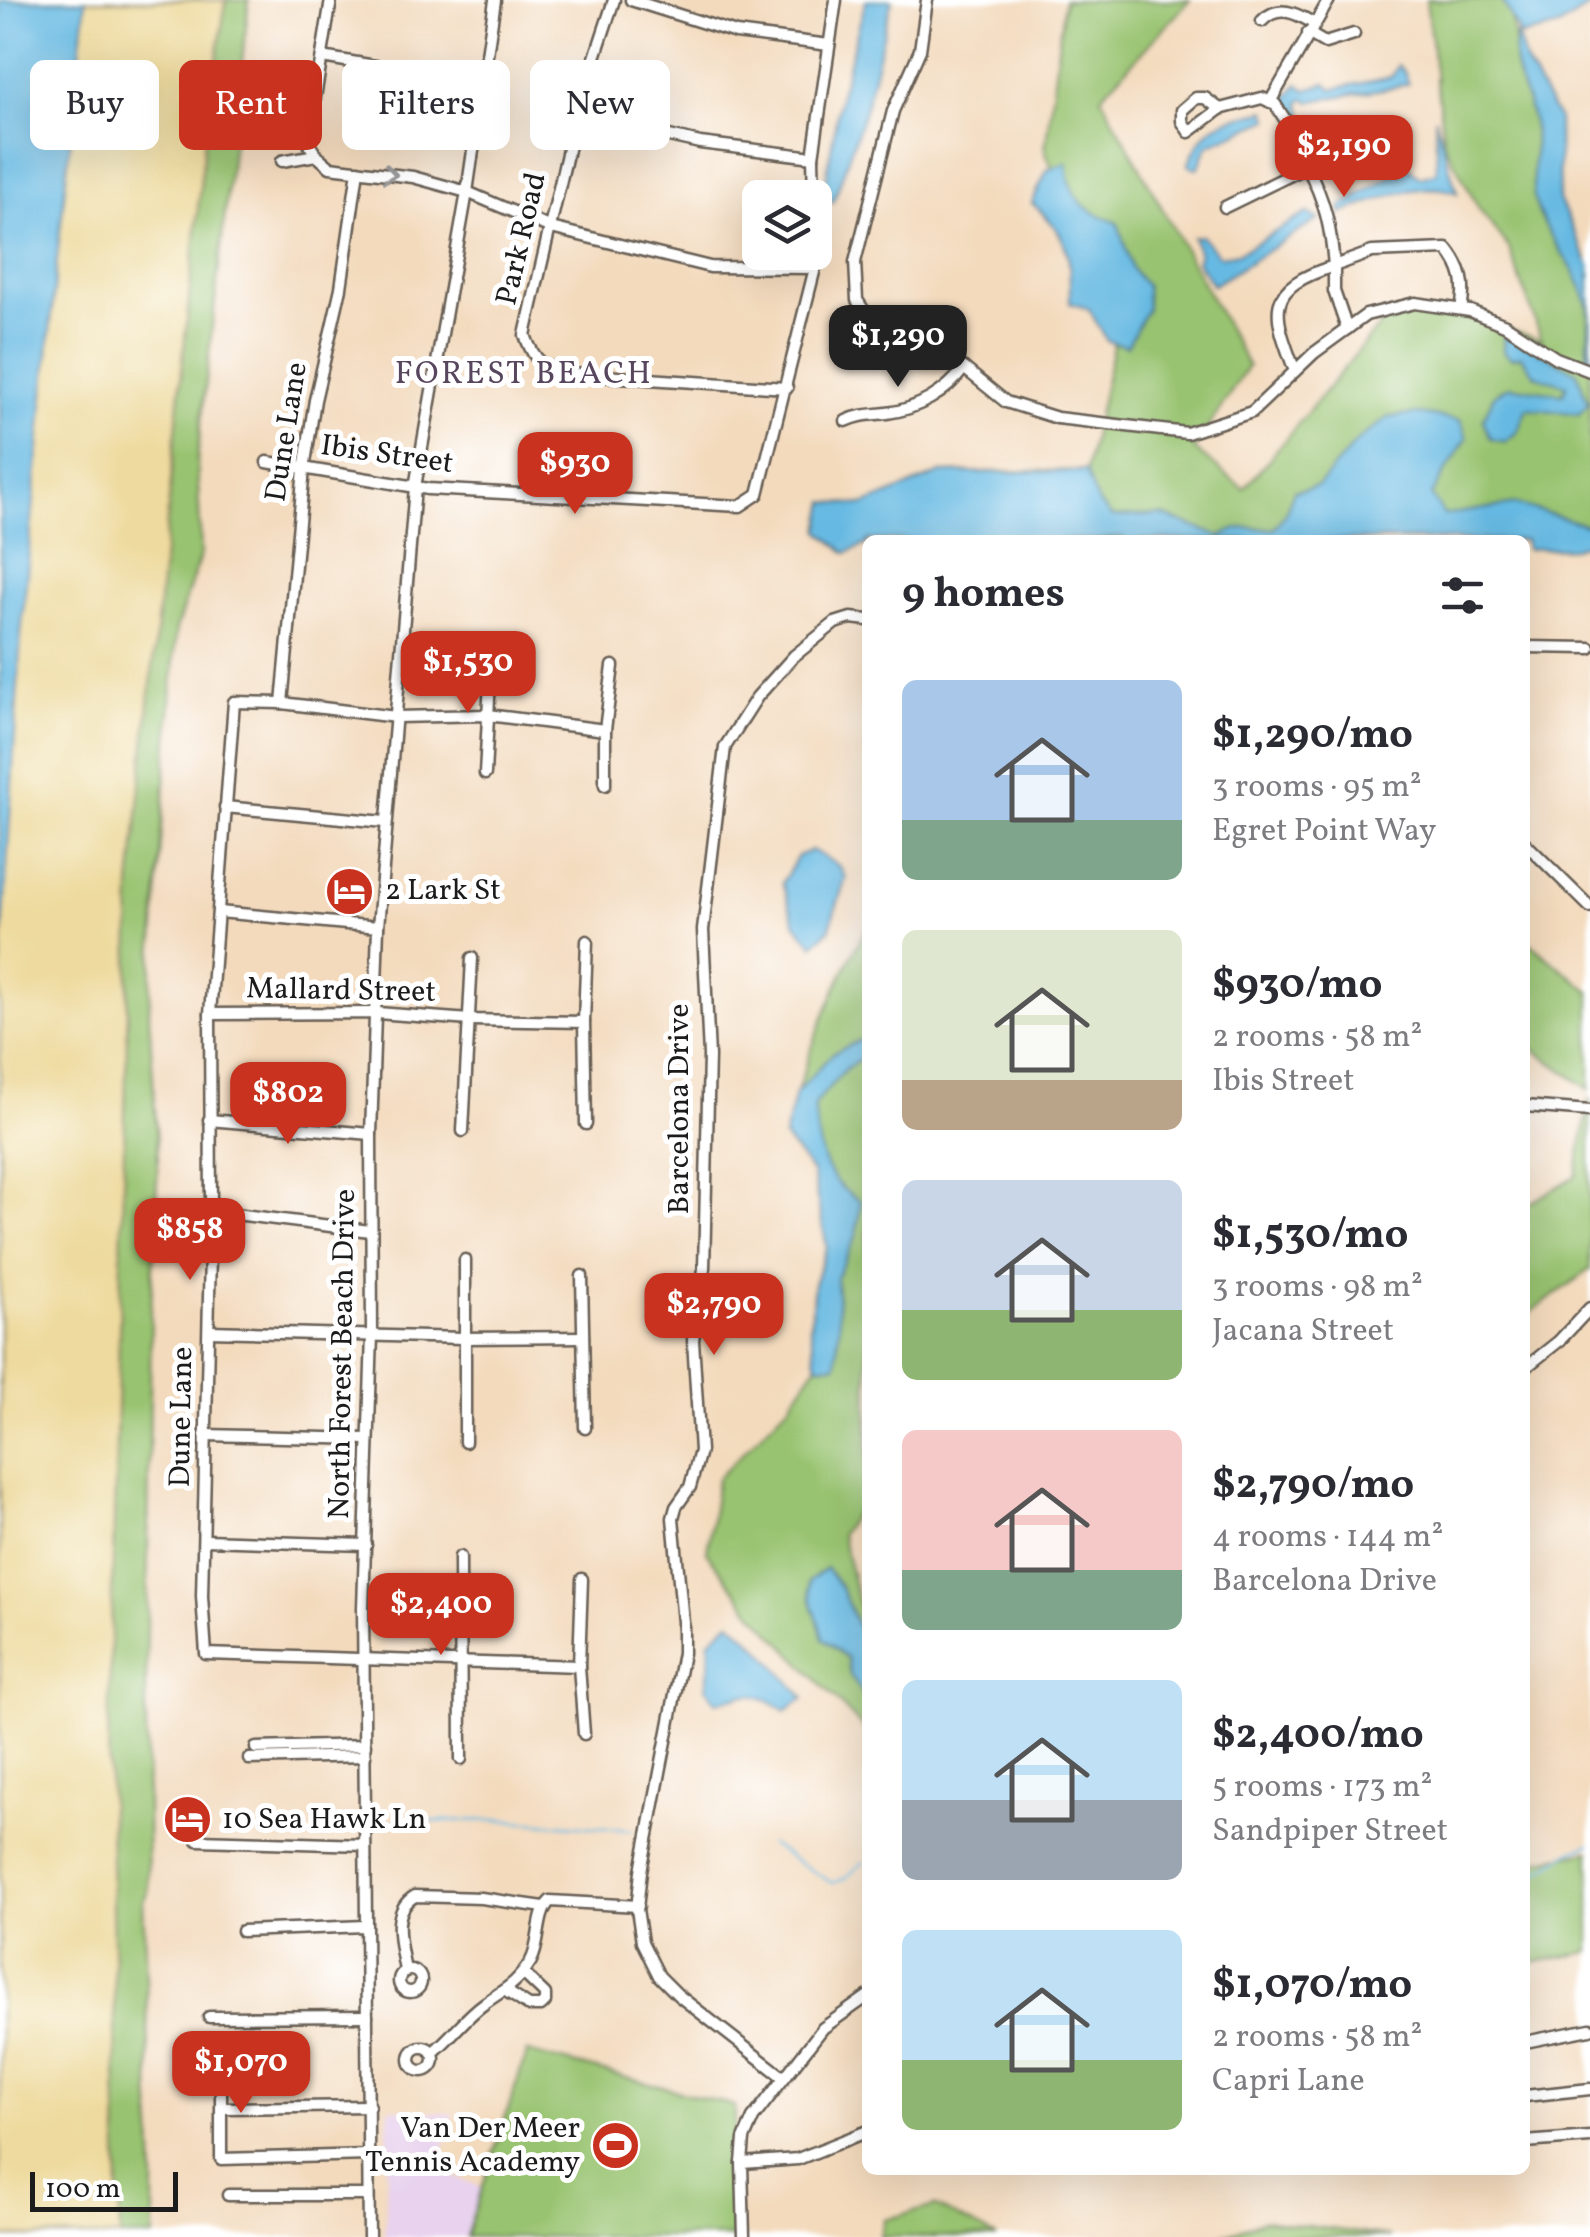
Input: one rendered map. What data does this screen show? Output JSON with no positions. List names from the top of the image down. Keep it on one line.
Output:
{"streets":{"street":["Park Road","Dune Lane","Ibis Street","Mallard Street","Barcelona Drive","North Forest Beach Drive"]},"crossings":[["Park Road","Ibis Street"],["Dune Lane","Ibis Street"],["Dune Lane","Mallard Street"],["Dune Lane","North Forest Beach Drive"],["Ibis Street","North Forest Beach Drive"],["Mallard Street","North Forest Beach Drive"]],"districts":["FOREST BEACH"],"places":{"hotel":["2 Lark St","10 Sea Hawk Ln"],"sports":["Van Der Meer Tennis Academy"]},"scale_bar":"100 m","page":{"chip":["Buy","Rent","Filters","New"],"price":["$2,190","$1,290","$930","$1,530","$802","$858","$2,790","$2,400","$1,070"],"heading":"9 homes","list":[{"name":"$1,290/mo","note":"3 rooms · 95 m² · Egret Point Way"},{"name":"$930/mo","note":"2 rooms · 58 m² · Ibis Street"},{"name":"$1,530/mo","note":"3 rooms · 98 m² · Jacana Street"},{"name":"$2,790/mo","note":"4 rooms · 144 m² · Barcelona Drive"},{"name":"$2,400/mo","note":"5 rooms · 173 m² · Sandpiper Street"},{"name":"$1,070/mo","note":"2 rooms · 58 m² · Capri Lane"}],"scale":"100 m"}}
